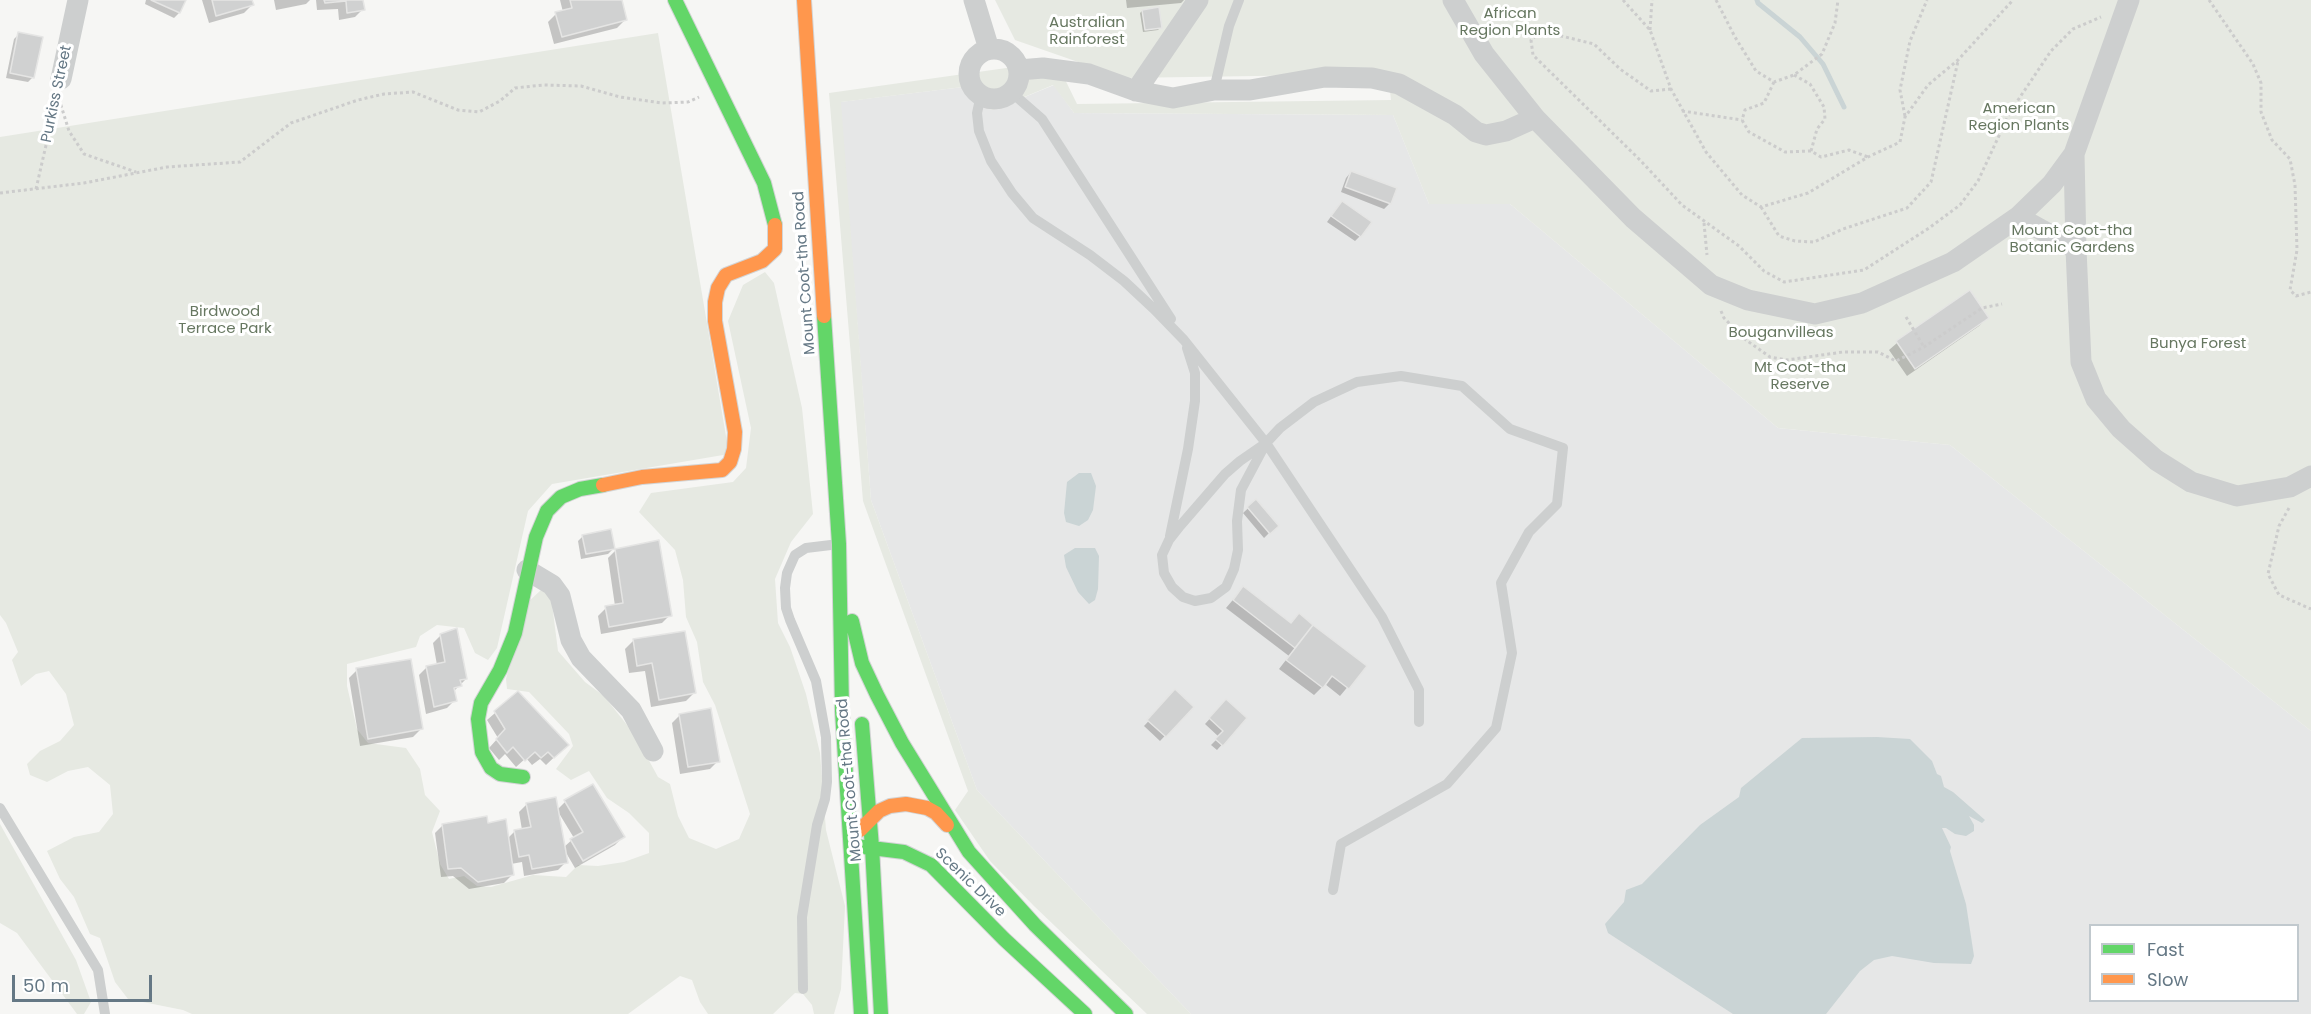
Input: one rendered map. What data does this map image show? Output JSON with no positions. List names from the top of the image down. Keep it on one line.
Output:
{"streets":{"main road":["Mount Coot-tha Road","Scenic Drive"],"street":["Purkiss Street"]},"crossings":[["Mount Coot-tha Road","Scenic Drive"]],"parks":["African Region Plants","Australian Rainforest","American Region Plants","Mount Coot-tha Botanic Gardens","Birdwood Terrace Park","Bouganvilleas","Bunya Forest","Mt Coot-tha Reserve"],"legend":["Fast","Slow"],"scale_bar":"50 m"}
